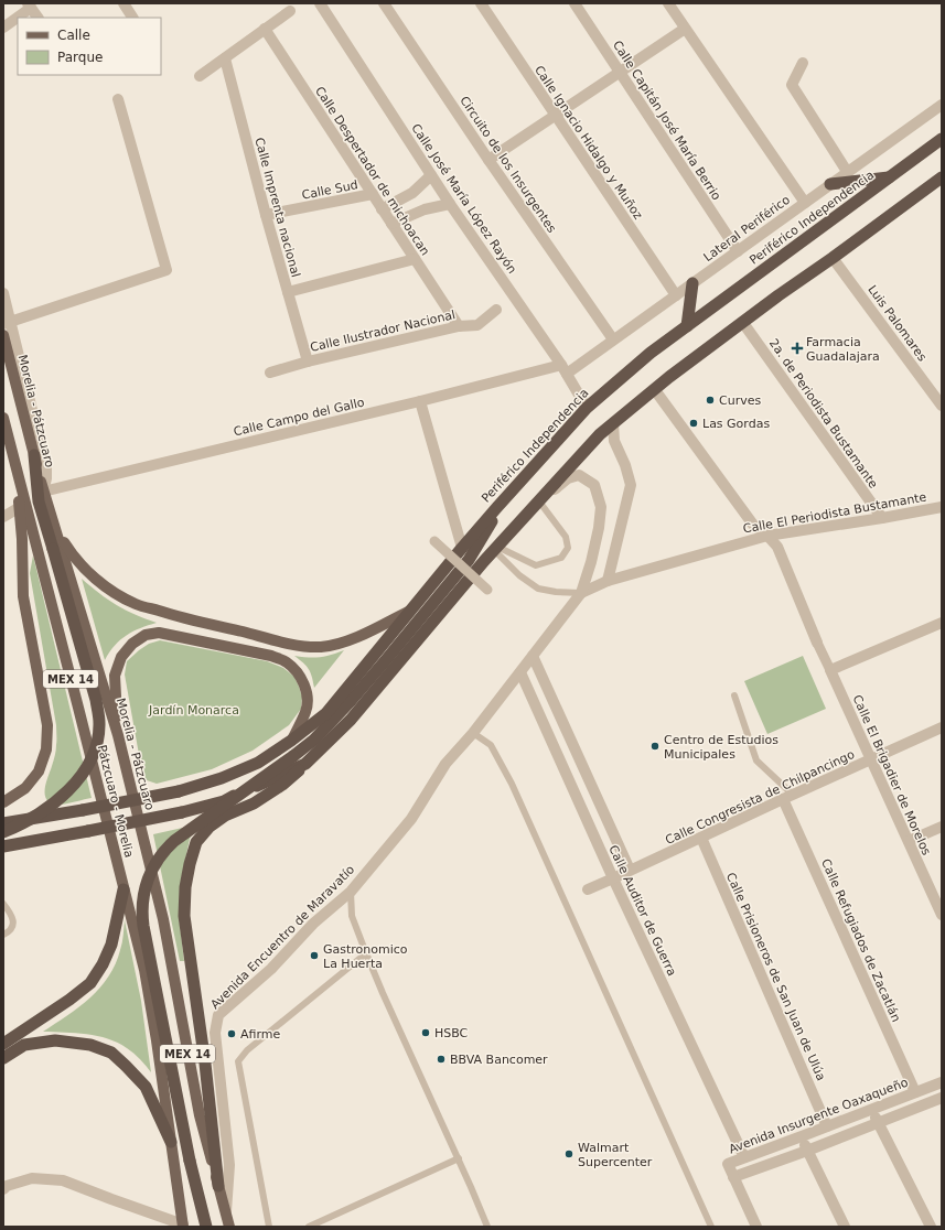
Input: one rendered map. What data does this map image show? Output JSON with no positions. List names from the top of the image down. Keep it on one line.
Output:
{"streets":{"highway":["Periférico Independencia"],"main road":["Morelia - Pátzcuaro","MEX 14","Pátzcuaro - Morelia"],"street":["Calle Capitán José María Berrio","Calle Ignacio Hidalgo y Muñoz","Circuito de los Insurgentes","Calle Despertador de michoacan","Calle Sud","Calle José María López Rayón","Calle Imprenta nacional","Lateral Periférico","Luis Palomares","Calle Ilustrador Nacional","2a. de Periodista Bustamante","Calle Campo del Gallo","Calle El Periodista Bustamante","Calle El Brigadier de Morelos","Calle Congresista de Chilpancingo","Calle Auditor de Guerra","Avenida Encuentro de Maravatío","Calle Refugiados de Zacatlán","Calle Prisioneros de San Juan de Ulúa","Avenida Insurgente Oaxaqueño"]},"crossings":[["Calle Capitán José María Berrio","Lateral Periférico"],["Calle Ignacio Hidalgo y Muñoz","Lateral Periférico"],["Circuito de los Insurgentes","Lateral Periférico"],["Calle Despertador de michoacan","Calle Sud"],["Calle Despertador de michoacan","Calle Ilustrador Nacional"],["Calle Sud","Calle Imprenta nacional"],["Calle José María López Rayón","Periférico Independencia"],["Calle José María López Rayón","Lateral Periférico"],["Calle José María López Rayón","Calle Campo del Gallo"],["Calle Imprenta nacional","Calle Ilustrador Nacional"],["Lateral Periférico","Calle Campo del Gallo"],["Morelia - Pátzcuaro","Calle Campo del Gallo"],["Morelia - Pátzcuaro","MEX 14"],["2a. de Periodista Bustamante","Calle El Periodista Bustamante"],["Calle El Periodista Bustamante","Avenida Encuentro de Maravatío"],["MEX 14","Avenida Encuentro de Maravatío"],["Calle El Brigadier de Morelos","Calle Congresista de Chilpancingo"],["Calle Congresista de Chilpancingo","Calle Auditor de Guerra"],["Calle Congresista de Chilpancingo","Calle Refugiados de Zacatlán"],["Calle Congresista de Chilpancingo","Calle Prisioneros de San Juan de Ulúa"],["Calle Auditor de Guerra","Avenida Encuentro de Maravatío"],["Calle Auditor de Guerra","Avenida Insurgente Oaxaqueño"],["Calle Refugiados de Zacatlán","Avenida Insurgente Oaxaqueño"],["Calle Prisioneros de San Juan de Ulúa","Avenida Insurgente Oaxaqueño"]],"parks":["Jardín Monarca"],"places":{"health":["Farmacia Guadalajara"],"other":["Curves","Las Gordas","Centro de Estudios Municipales","Gastronomico La Huerta","HSBC","Afirme","BBVA Bancomer","Walmart Supercenter"]},"legend":["Calle","Parque"]}
